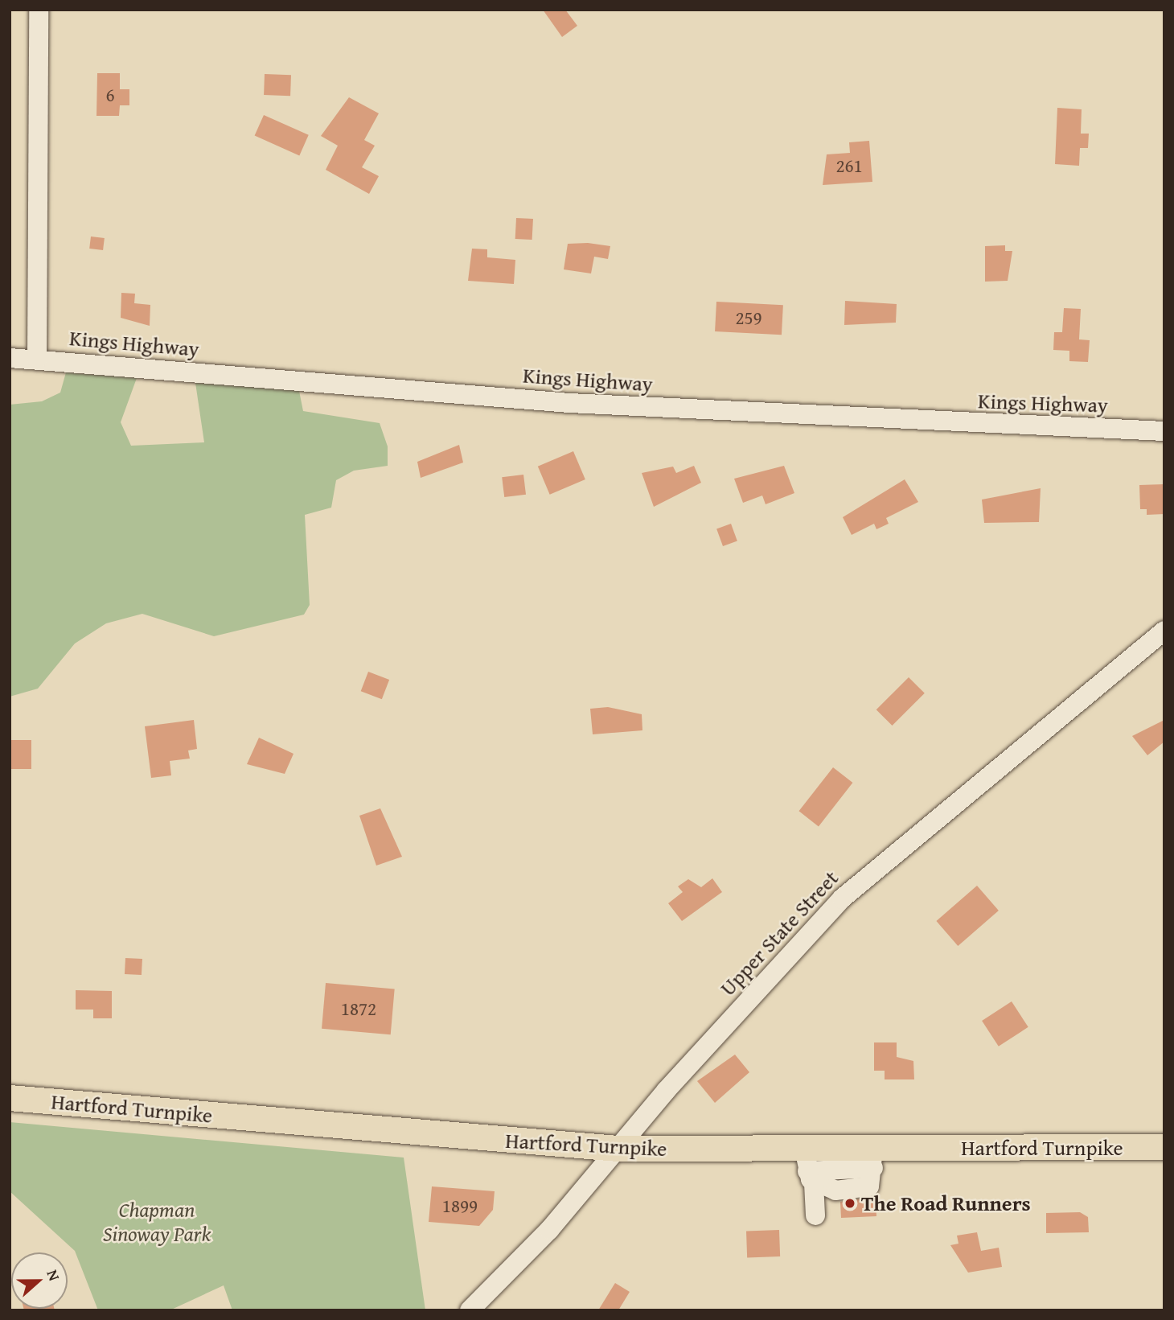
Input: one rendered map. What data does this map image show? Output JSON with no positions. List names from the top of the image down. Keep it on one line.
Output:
{"streets":{"main road":["Hartford Turnpike"],"street":["Kings Highway","Upper State Street"]},"crossings":[["Upper State Street","Hartford Turnpike"]],"parks":["Chapman Sinoway Park"],"places":["The Road Runners"],"house_numbers":["6","261","259","1872","1899"],"north":"right"}
